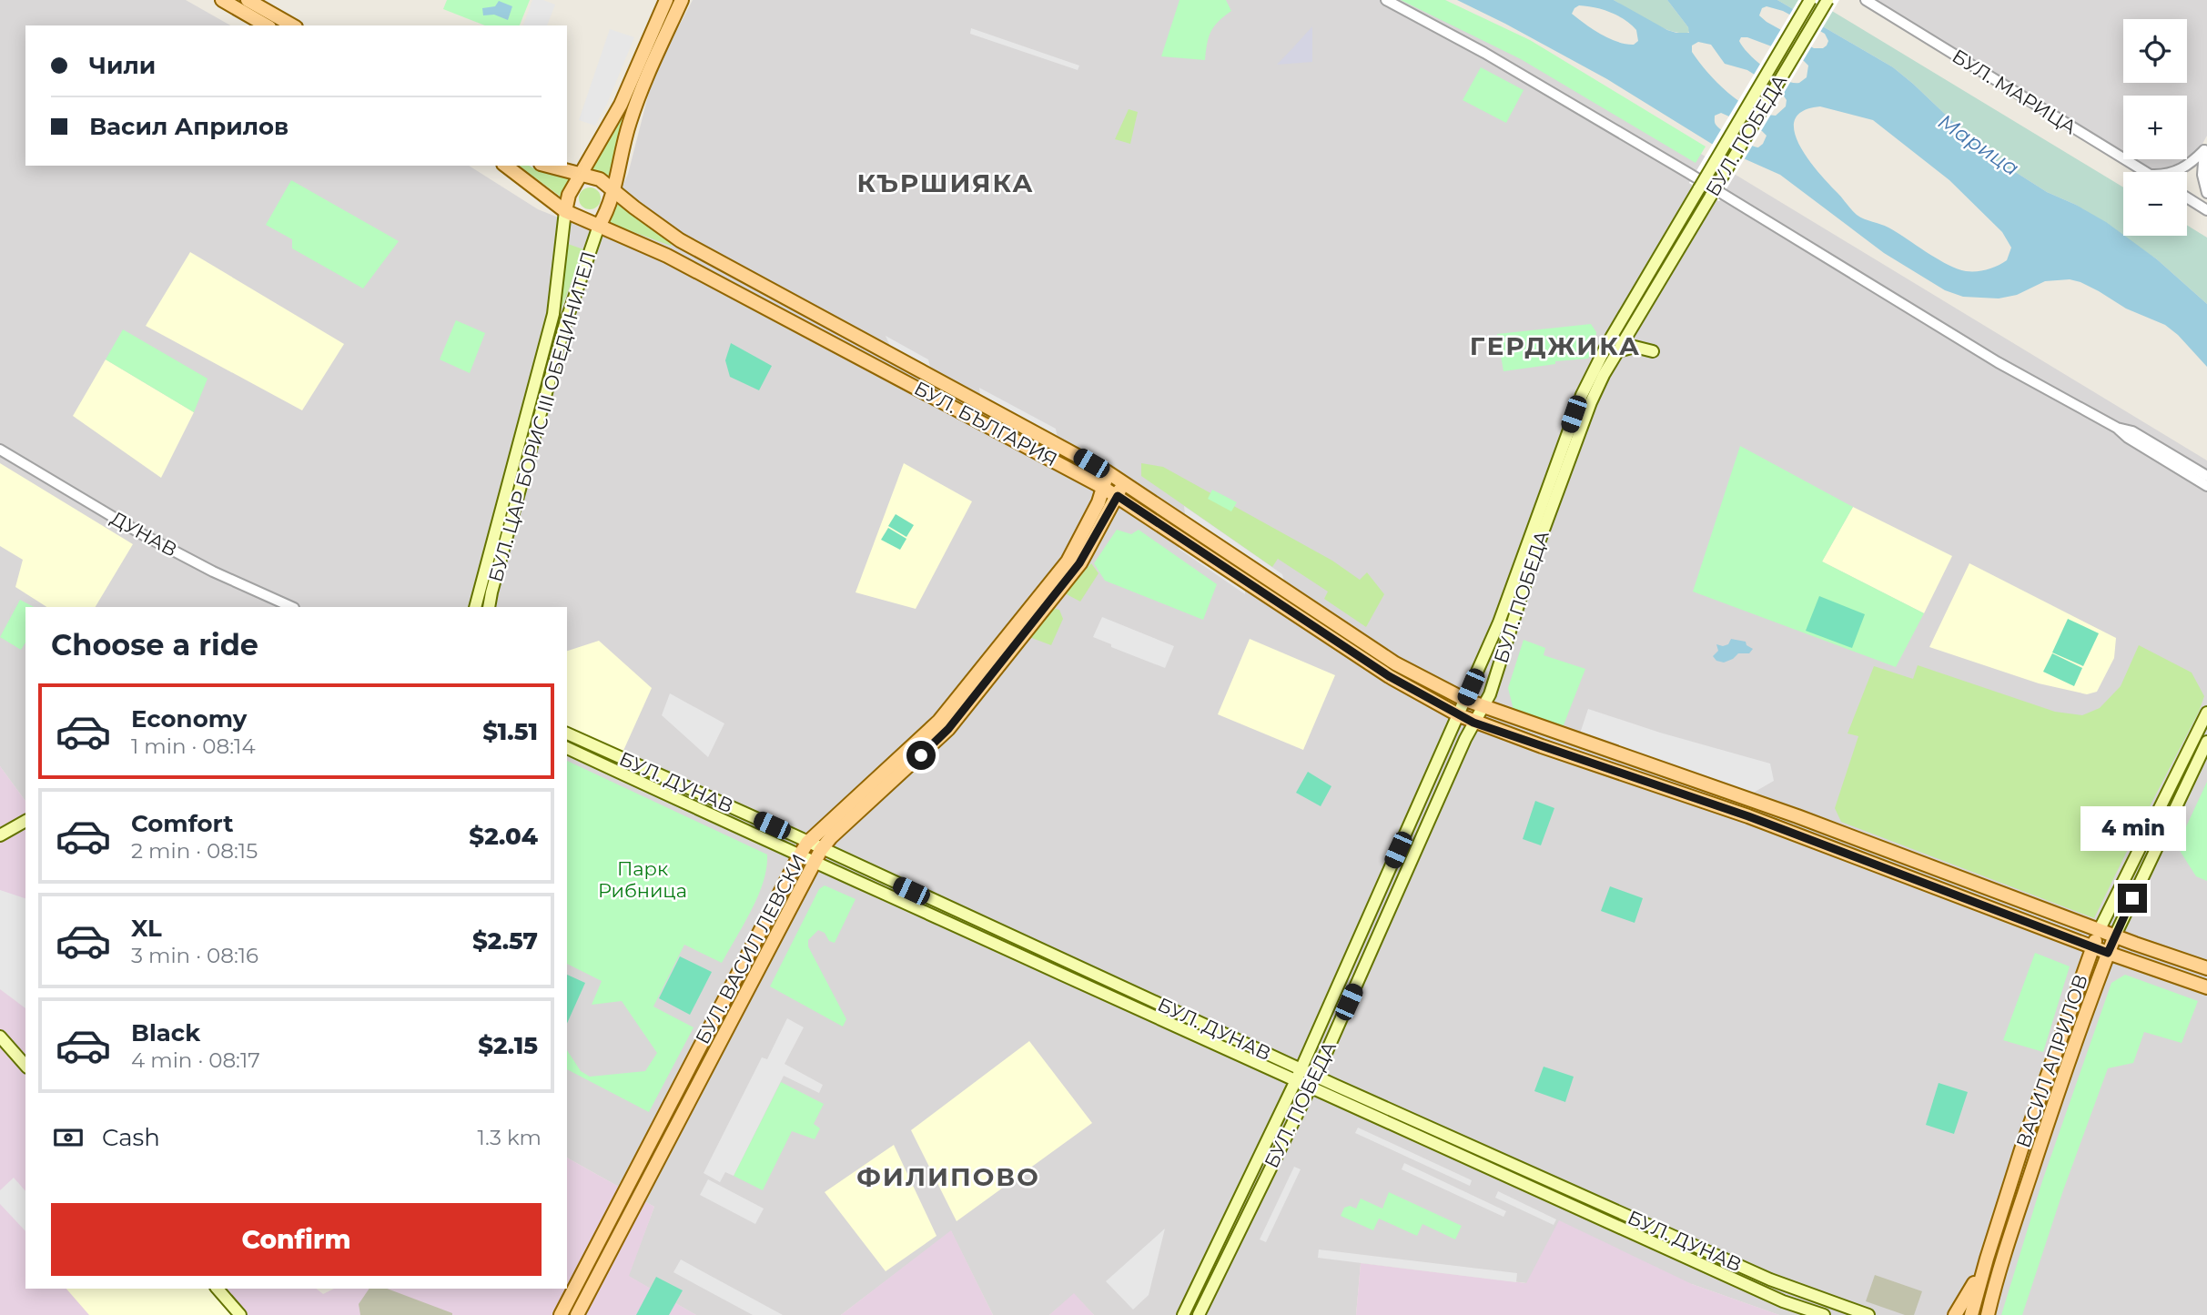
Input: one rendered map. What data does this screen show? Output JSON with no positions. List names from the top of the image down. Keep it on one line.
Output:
{"streets":{"main road":["БУЛ. ПОБЕДА","БУЛ. ЦАР БОРИС III ОБЕДИНИТЕЛ","БУЛ. БЪЛГАРИЯ","БУЛ. ДУНАВ","БУЛ. ВАСИЛ ЛЕВСКИ","ВАСИЛ АПРИЛОВ"],"street":["БУЛ. МАРИЦА","ДУНАВ"]},"crossings":[["БУЛ. ПОБЕДА","БУЛ. БЪЛГАРИЯ"],["БУЛ. ПОБЕДА","БУЛ. ДУНАВ"],["БУЛ. ЦАР БОРИС III ОБЕДИНИТЕЛ","БУЛ. БЪЛГАРИЯ"],["БУЛ. БЪЛГАРИЯ","БУЛ. ВАСИЛ ЛЕВСКИ"],["БУЛ. БЪЛГАРИЯ","ВАСИЛ АПРИЛОВ"],["БУЛ. ДУНАВ","БУЛ. ВАСИЛ ЛЕВСКИ"]],"districts":["КЪРШИЯКА","ГЕРДЖИКА","ФИЛИПОВО"],"water":["Марица"],"parks":["Парк Рибница"],"page":{"map_buttons":["+","−"],"banner":["Чили","Васил Априлов"],"heading":"Choose a ride","list":[{"name":"Economy","note":"1 min · 08:14","value":"$1.51"},{"name":"Comfort","note":"2 min · 08:15","value":"$2.04"},{"name":"XL","note":"3 min · 08:16","value":"$2.57"},{"name":"Black","note":"4 min · 08:17","value":"$2.15"}],"bubble":"4 min","pay":["Cash","1.3 km"],"buttons":"Confirm"}}
